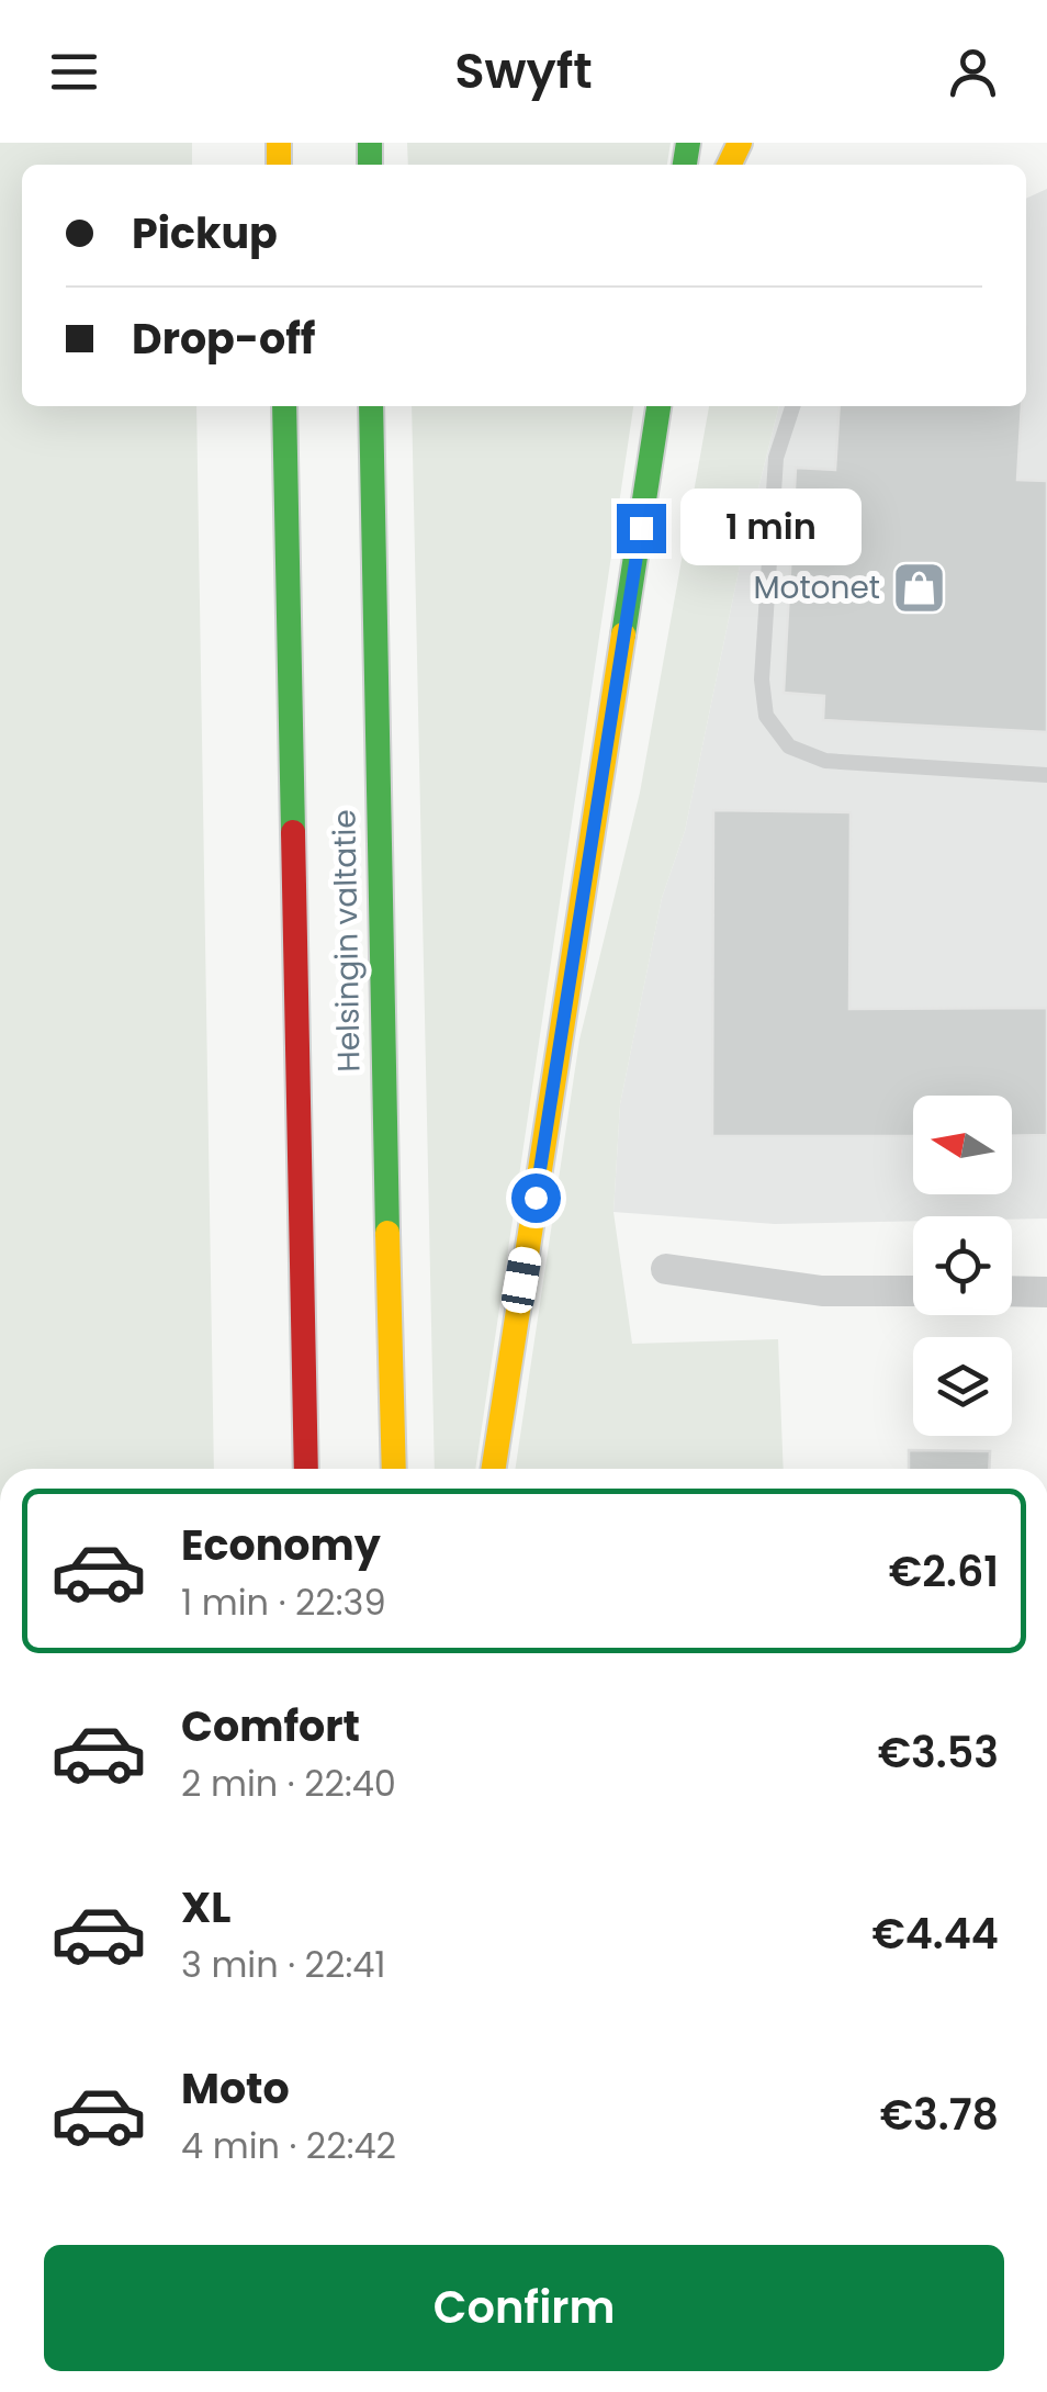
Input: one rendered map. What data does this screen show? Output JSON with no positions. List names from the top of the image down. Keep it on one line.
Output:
{"streets":{"highway":["Helsingin valtatie"]},"places":{"shop":["Motonet"]},"north":"left","page":{"header":"Swyft","banner":["Pickup","Drop-off"],"bubble":"1 min","list":[{"name":"Economy","note":"1 min · 22:39","value":"€2.61"},{"name":"Comfort","note":"2 min · 22:40","value":"€3.53"},{"name":"XL","note":"3 min · 22:41","value":"€4.44"},{"name":"Moto","note":"4 min · 22:42","value":"€3.78"}],"buttons":"Confirm"}}
